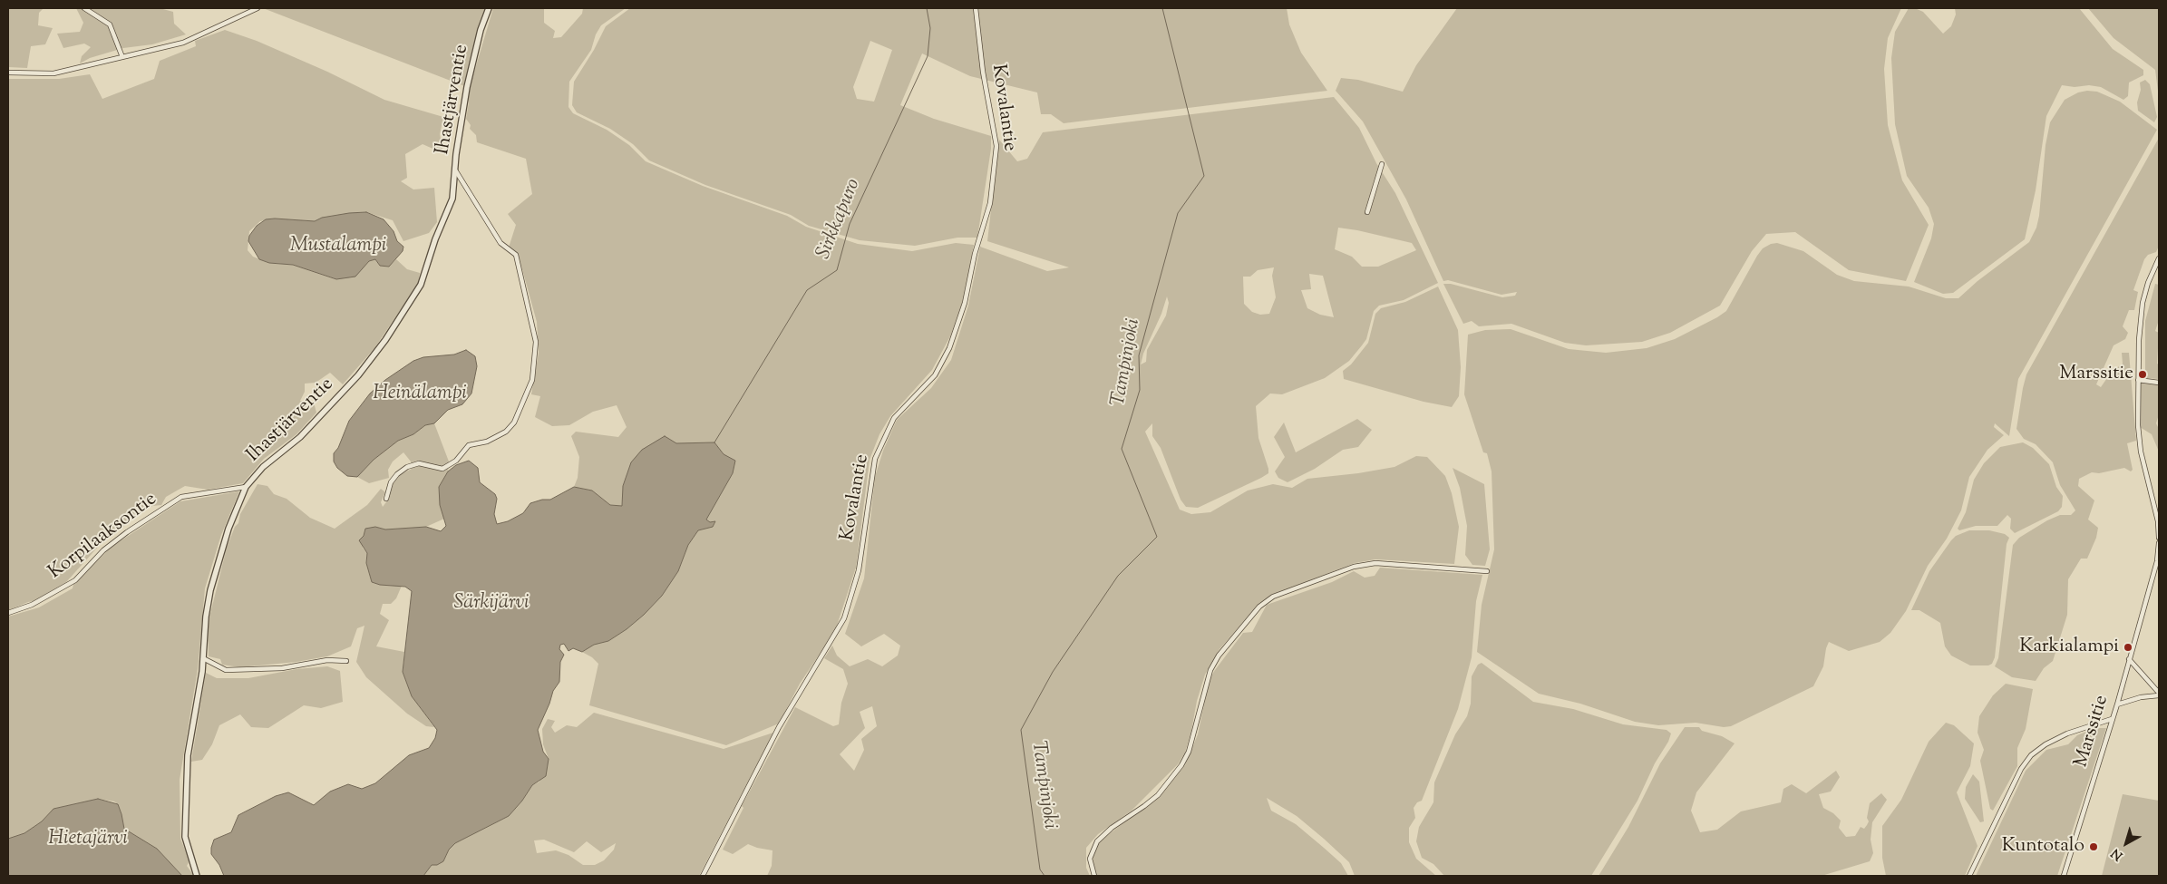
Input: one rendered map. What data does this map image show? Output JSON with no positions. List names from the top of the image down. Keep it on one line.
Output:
{"streets":{"street":["Ihastjärventie","Kovalantie","Korpilaaksontie","Marssitie"]},"crossings":[["Ihastjärventie","Korpilaaksontie"]],"water":["Sirkkapuro","Mustalampi","Tampinjoki","Heinälampi","Särkijärvi","Hietajärvi"],"places":["Marssitie","Karkialampi","Kuntotalo"],"north":"bottom left"}
